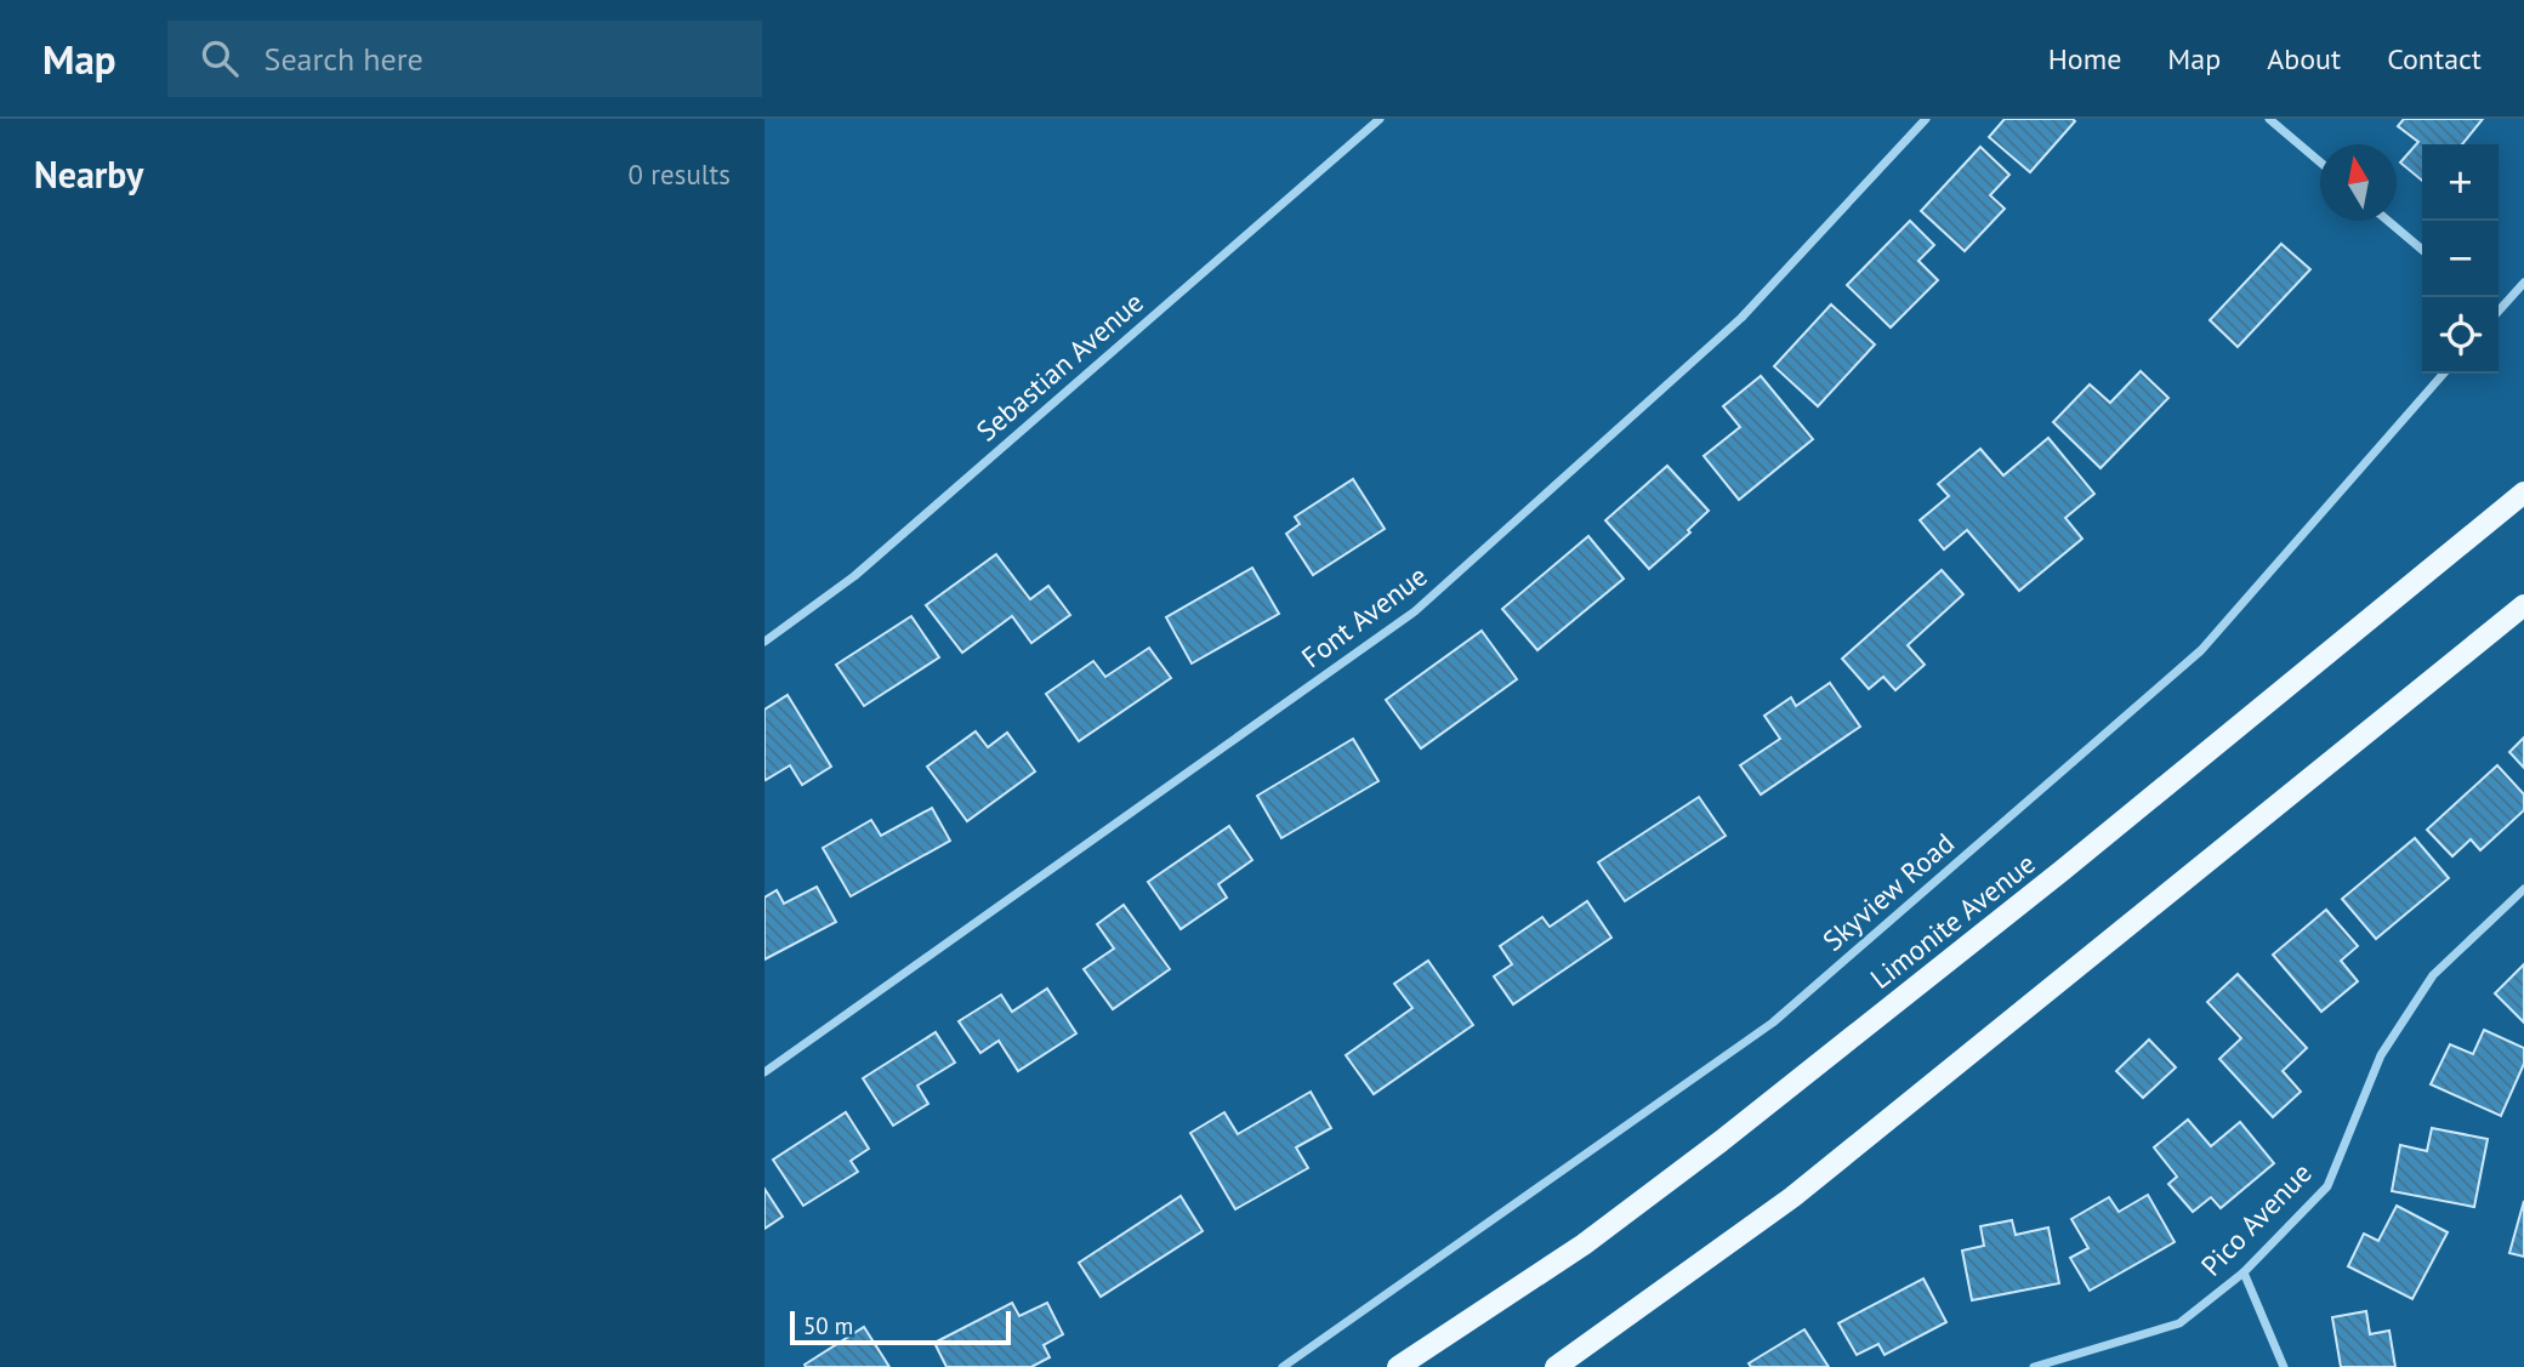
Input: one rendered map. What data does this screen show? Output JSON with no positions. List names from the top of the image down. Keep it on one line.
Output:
{"streets":{"main road":["Limonite Avenue"],"street":["Sebastian Avenue","Font Avenue","Skyview Road","Pico Avenue"]},"scale_bar":"50 m","north":"top","page":{"header":"Map","search":"Search here","nav":["Home","Map","About","Contact"],"heading":["Nearby","0 results"],"map_buttons":["+","−"],"scale":"50 m"}}
